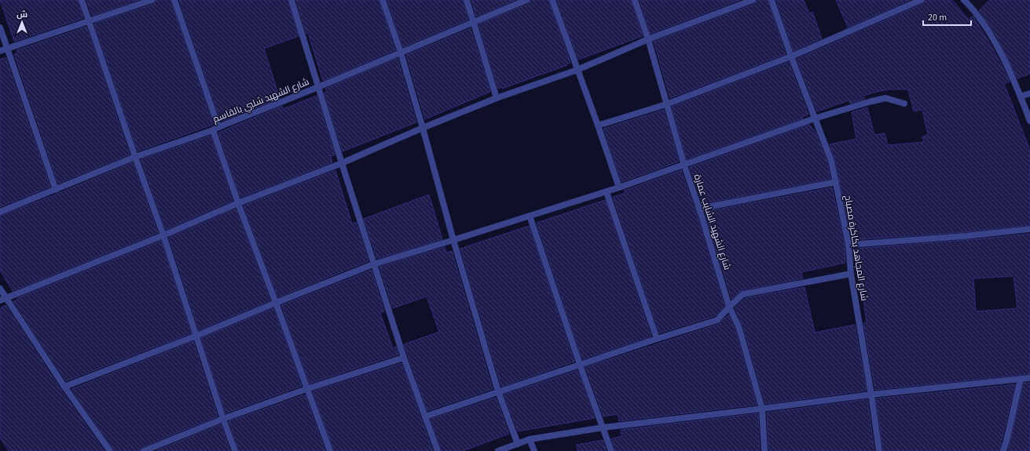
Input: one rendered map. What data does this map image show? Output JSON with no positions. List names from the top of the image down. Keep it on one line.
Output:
{"streets":{"street":["شارع الشهيد شلبي بالقاسم","شارع الشهيد الشايب عمارة","شارع المجاهد بكاكرة مصباح"]},"scale_bar":"20 m","north":"top"}
